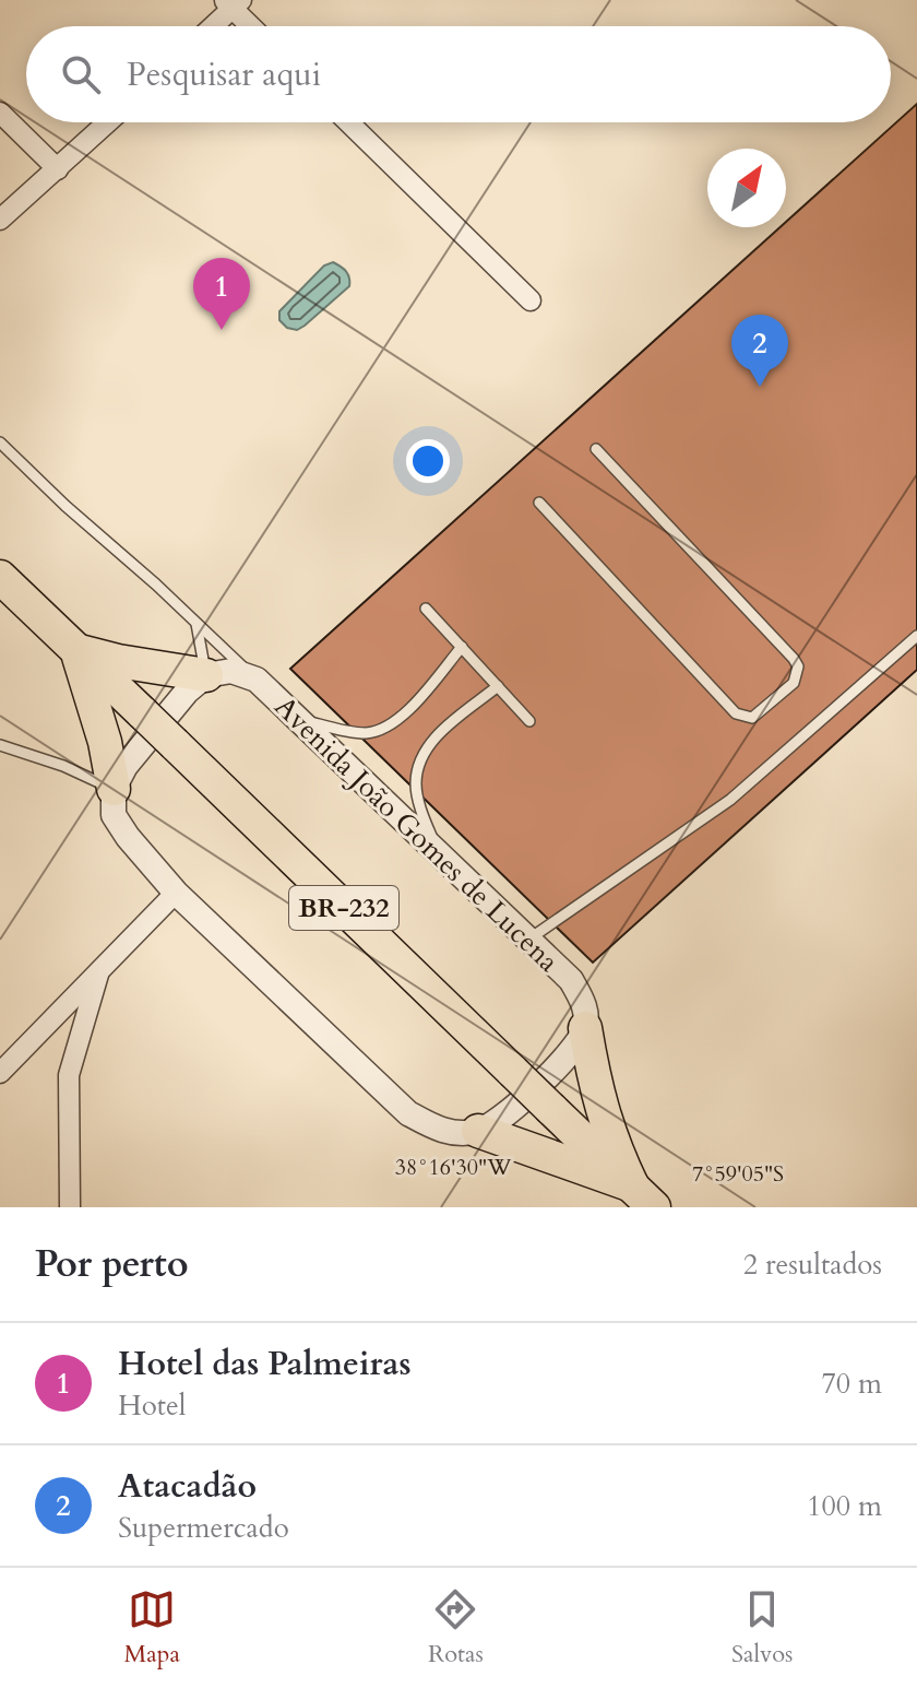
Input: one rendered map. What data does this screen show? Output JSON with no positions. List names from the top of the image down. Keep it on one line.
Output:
{"streets":{"highway":["BR-232"],"street":["Avenida João Gomes de Lucena"]},"north":"top right","page":{"search":"Pesquisar aqui","pins":["1","2"],"heading":["Por perto","2 resultados"],"list":[{"mark":"1","name":"Hotel das Palmeiras","note":"Hotel","value":"70 m"},{"mark":"2","name":"Atacadão","note":"Supermercado","value":"100 m"}],"nav":["Mapa","Rotas","Salvos"]},"coordinates":["38°16'30\"W","7°59'05\"S"]}
